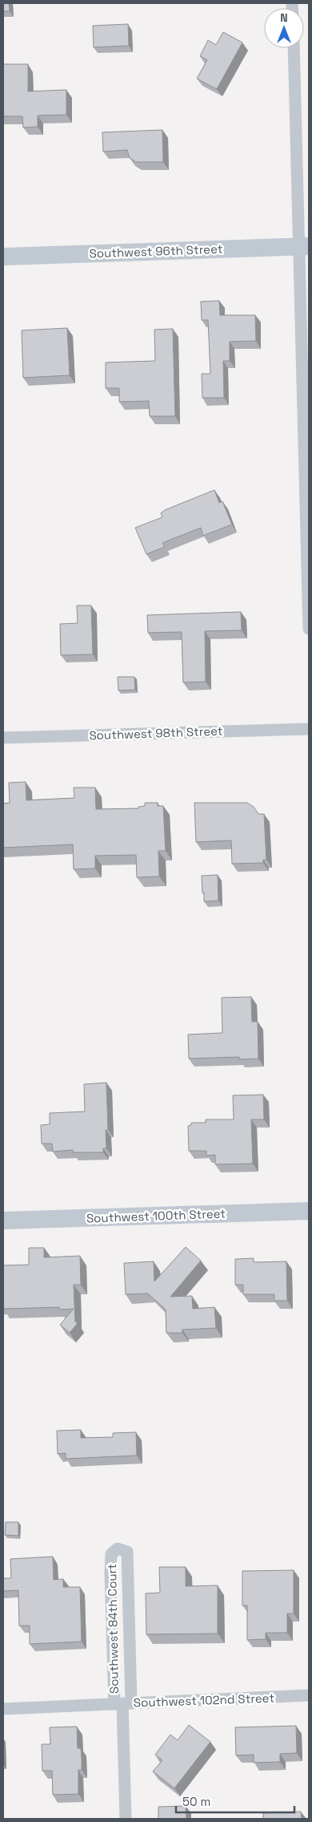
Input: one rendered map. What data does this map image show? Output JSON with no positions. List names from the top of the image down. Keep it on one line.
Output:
{"streets":{"street":["Southwest 96th Street","Southwest 98th Street","Southwest 100th Street","Southwest 84th Court","Southwest 102nd Street"]},"crossings":[["Southwest 84th Court","Southwest 102nd Street"]],"scale_bar":"50 m","north":"top"}
